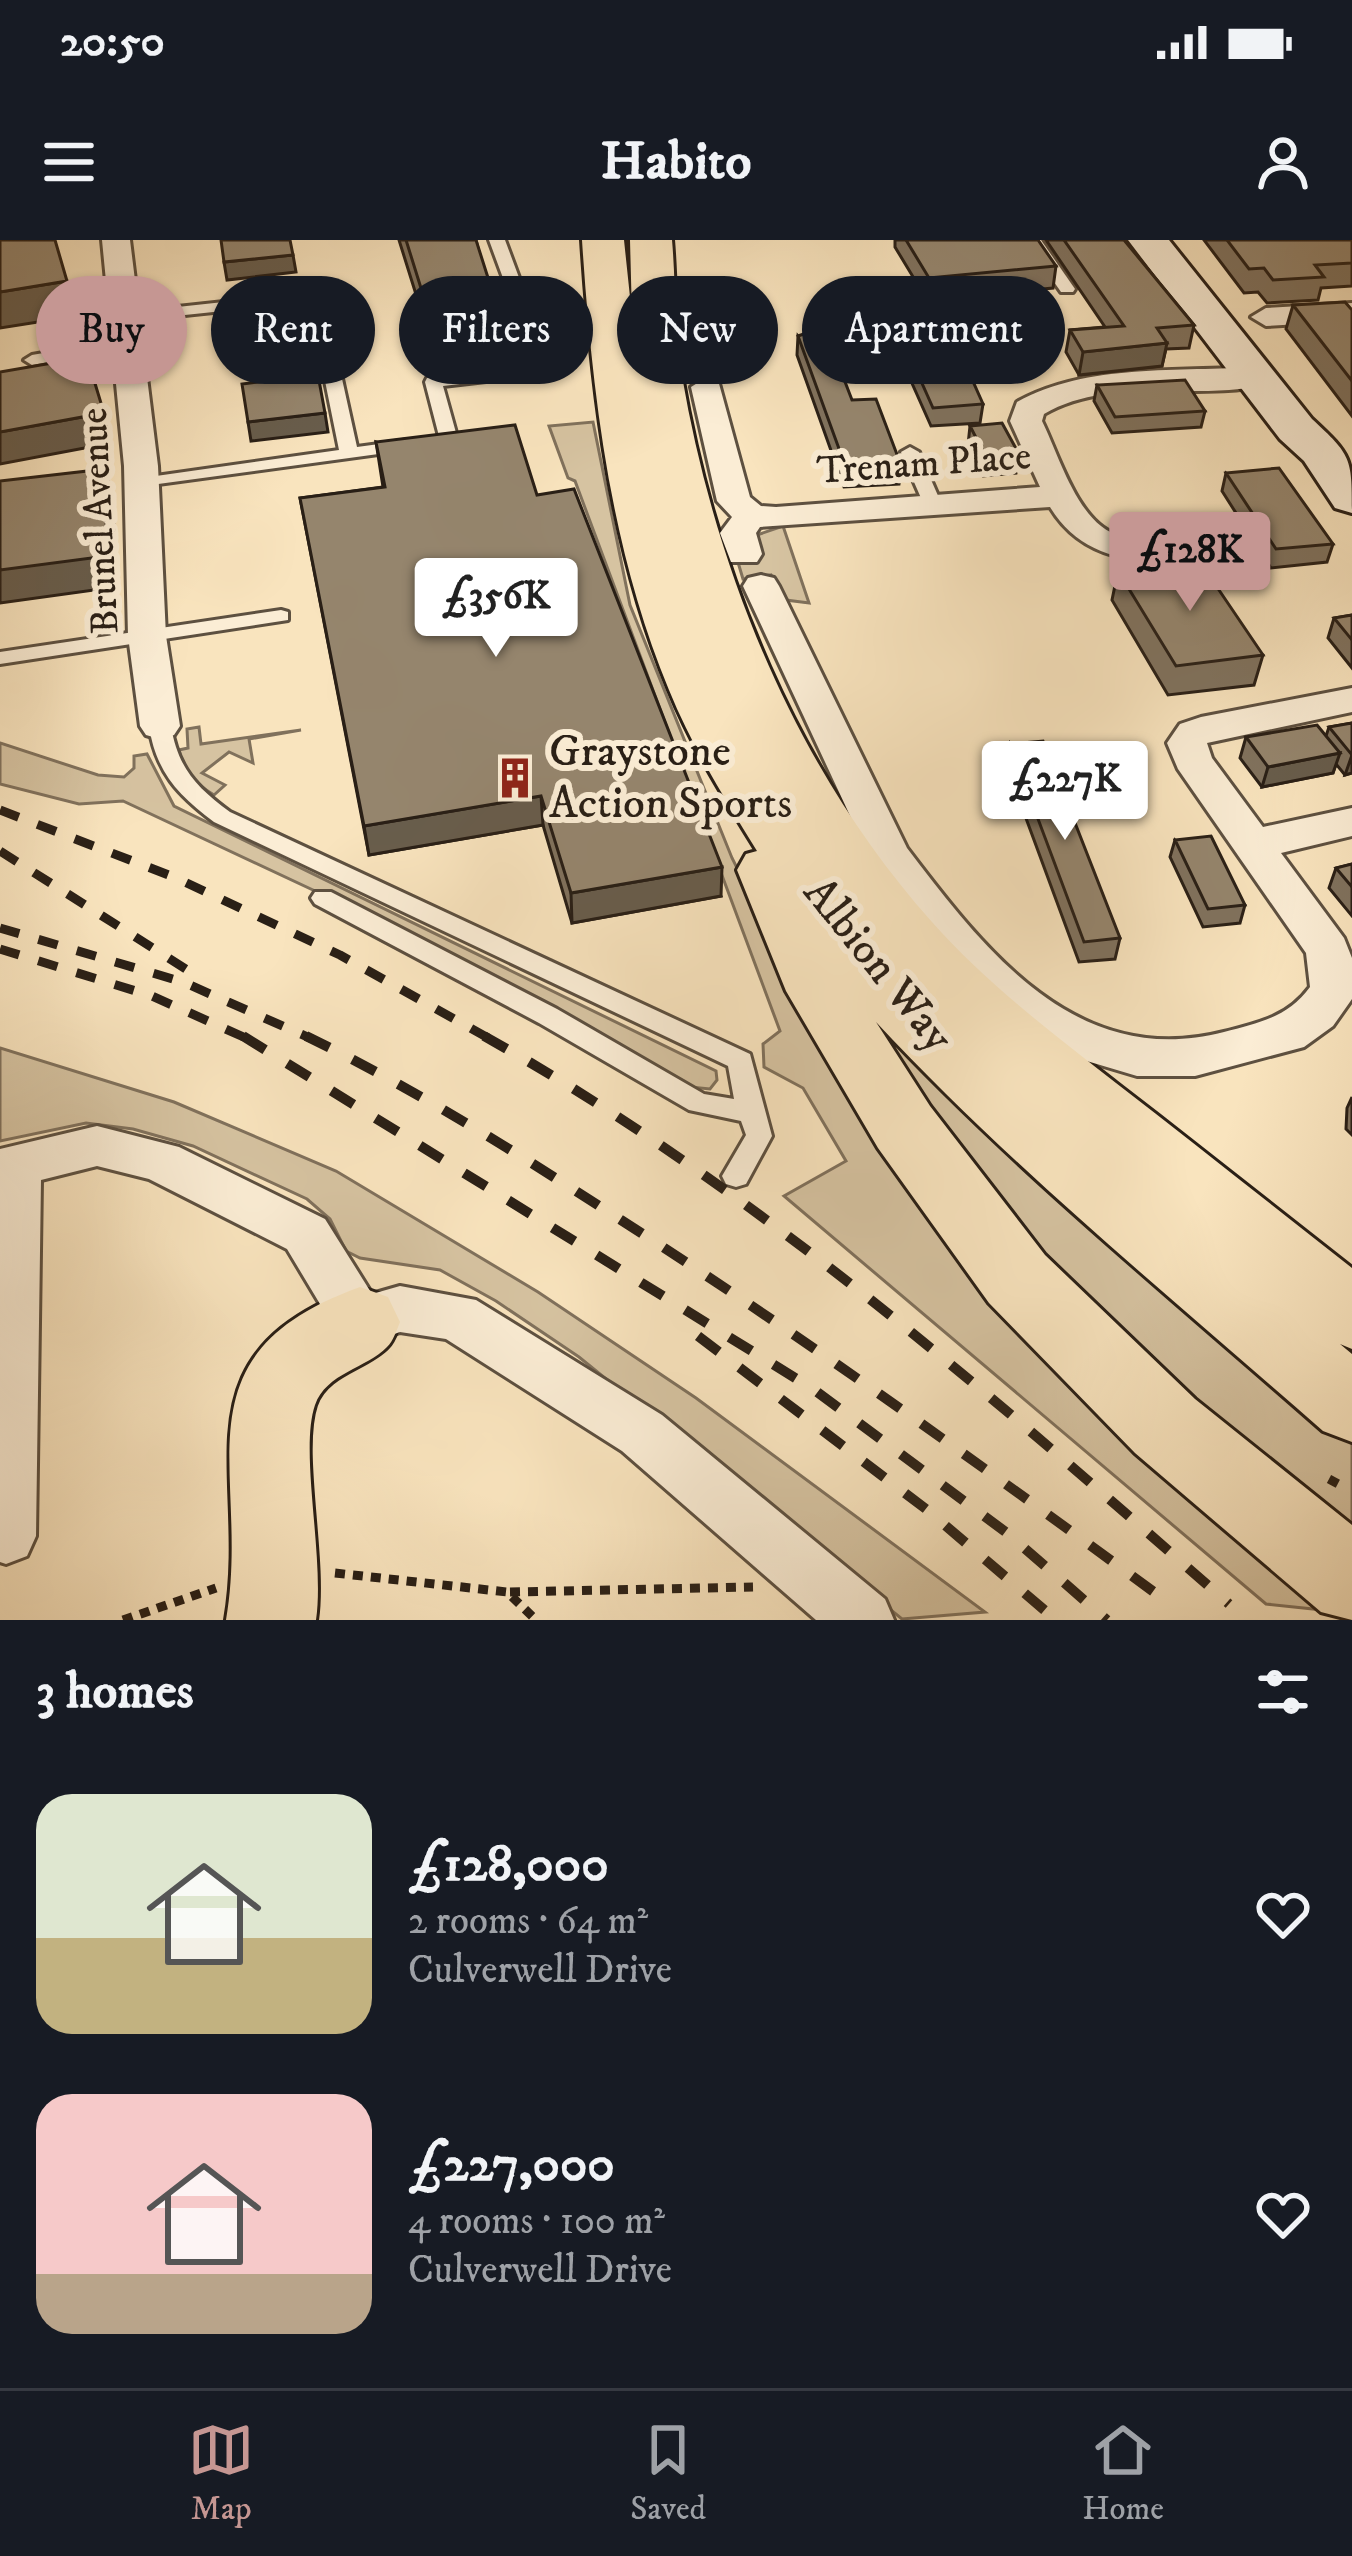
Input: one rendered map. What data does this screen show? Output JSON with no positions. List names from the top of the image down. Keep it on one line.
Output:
{"streets":{"highway":["Albion Way"],"street":["Trenam Place","Brunel Avenue"]},"places":{"building":["Graystone Action Sports"]},"page":{"status":"20:50","header":"Habito","chip":["Buy","Rent","Filters","New","Apartment"],"price":["£128K","£356K","£227K"],"heading":"3 homes","list":[{"name":"£128,000","note":"2 rooms · 64 m² · Culverwell Drive"},{"name":"£227,000","note":"4 rooms · 100 m² · Culverwell Drive"}],"tabs":["Map","Saved","Home"]}}
